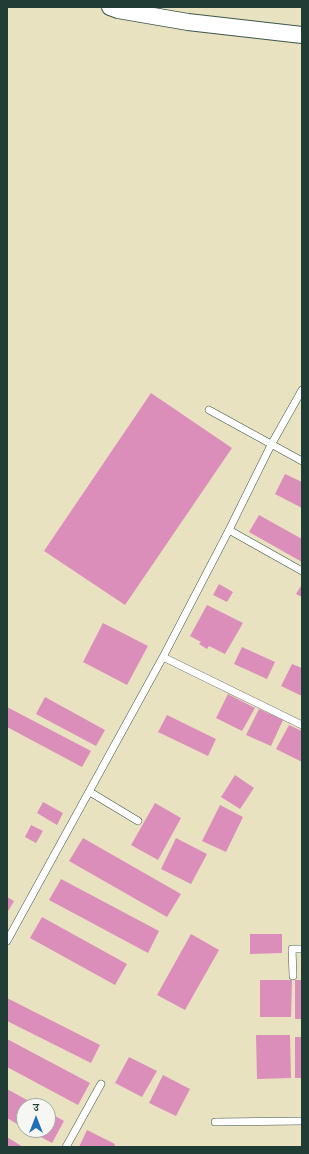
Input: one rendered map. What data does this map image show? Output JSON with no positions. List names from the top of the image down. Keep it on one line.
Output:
{"north":"top"}
